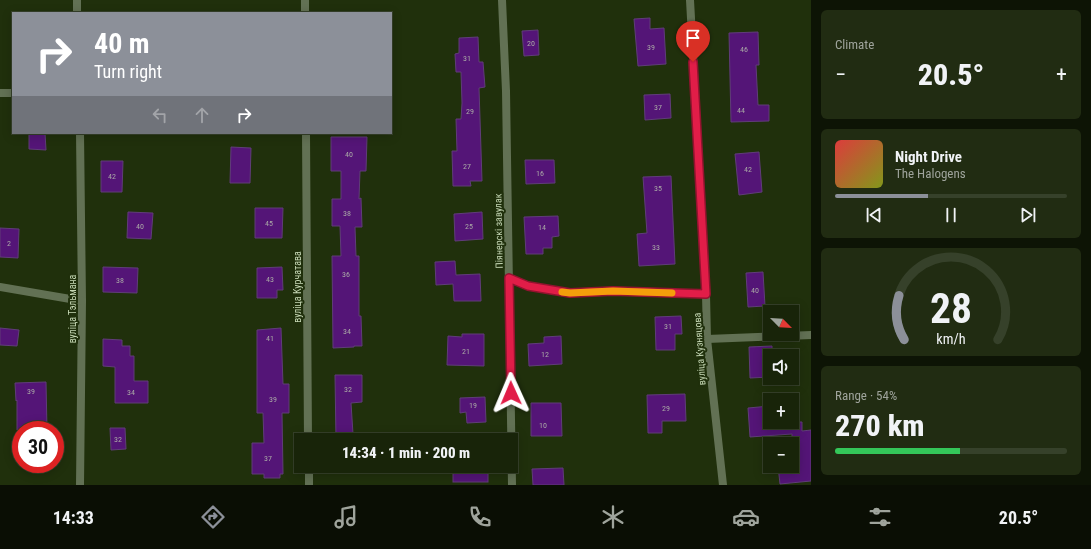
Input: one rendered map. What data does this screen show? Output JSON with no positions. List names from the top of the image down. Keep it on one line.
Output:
{"streets":{"street":["Піянерскі завулак","вуліца Курчатава","вуліца Тэльмана","вуліца Кузняцова"]},"house_numbers":["20","39","46","31","37","44","29","40","27","42","16","42","35","38","45","40","25","14","2","33","36","43","38","40","31","34","41","21","12","32","39","34","39","19","29","10","32","37"],"north":"bottom right","page":{"tile":["Climate",["Range · 54%","270 km"]],"turn":["40 m","Turn right"],"heat":["−","20.5°","+"],"song":["Night Drive","The Halogens"],"map_buttons":["+","−"],"limit":"30","trip":"14:34 · 1 min · 200 m","tabs":["14:33","20.5°"],"gauge":["28","km/h"]}}
